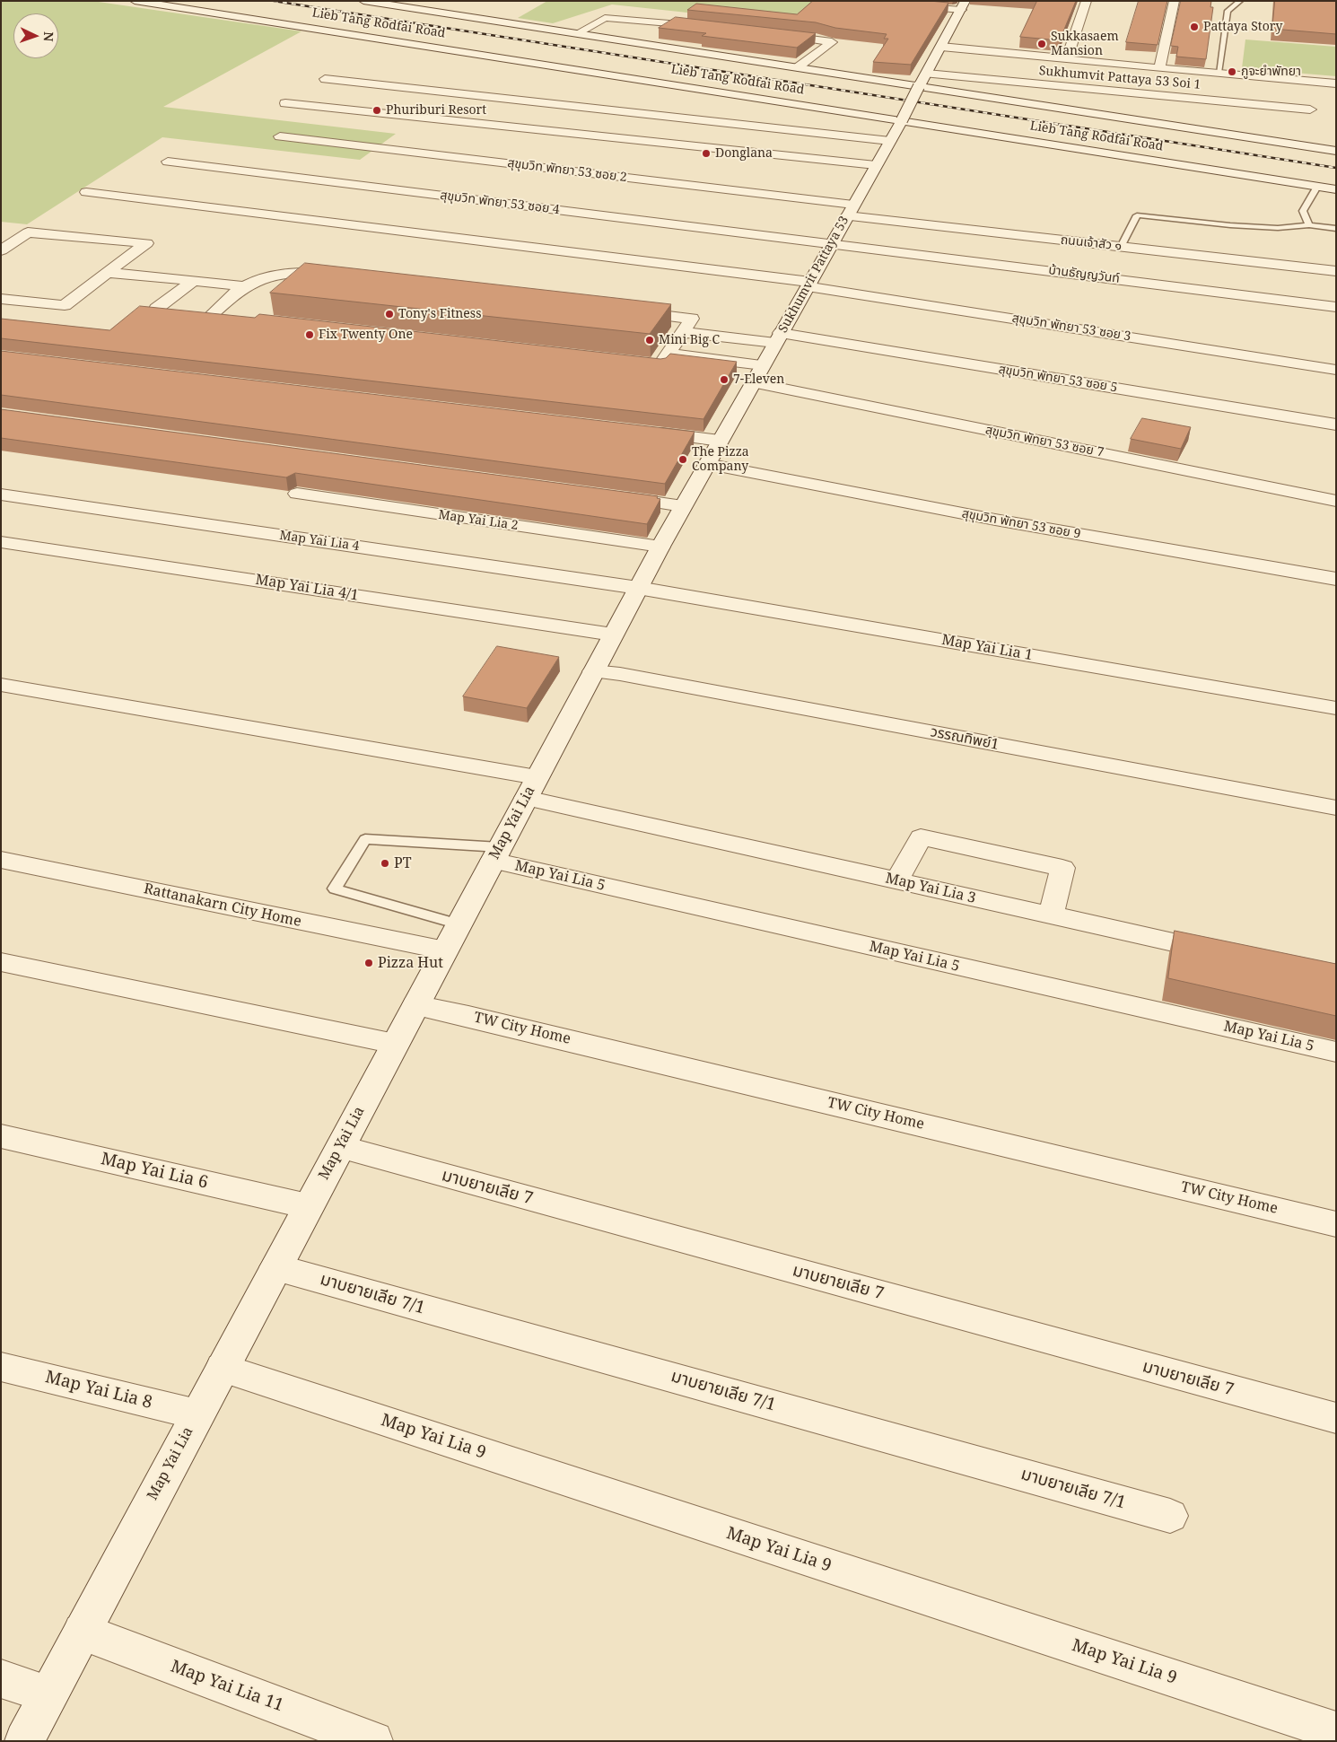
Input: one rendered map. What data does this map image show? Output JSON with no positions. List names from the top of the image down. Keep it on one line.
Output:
{"streets":{"street":["Lieb Tang Rodfai Road","Sukhumvit Pattaya 53 Soi 1","สุขุมวิท พัทยา 53 ซอย 2","สุขุมวิท พัทยา 53 ซอย 4","ถนนเจ้าสัว ๑","Sukhumvit Pattaya 53","บ้านธัญญวันท์","สุขุมวิท พัทยา 53 ซอย 3","สุขุมวิท พัทยา 53 ซอย 5","สุขุมวิท พัทยา 53 ซอย 7","Map Yai Lia 2","สุขุมวิท พัทยา 53 ซอย 9","Map Yai Lia 4","Map Yai Lia 4/1","Map Yai Lia 1","วรรณทิพย์1","Map Yai Lia","Map Yai Lia 5","Map Yai Lia 3","Rattanakarn City Home","TW City Home","Map Yai Lia 6","มาบยายเลีย 7","มาบยายเลีย 7/1","Map Yai Lia 8","Map Yai Lia 9","Map Yai Lia 11"]},"crossings":[["Lieb Tang Rodfai Road","Sukhumvit Pattaya 53"],["Sukhumvit Pattaya 53 Soi 1","Sukhumvit Pattaya 53"],["สุขุมวิท พัทยา 53 ซอย 2","ถนนเจ้าสัว ๑"],["สุขุมวิท พัทยา 53 ซอย 2","Sukhumvit Pattaya 53"],["สุขุมวิท พัทยา 53 ซอย 4","Sukhumvit Pattaya 53"],["สุขุมวิท พัทยา 53 ซอย 4","บ้านธัญญวันท์"],["ถนนเจ้าสัว ๑","Sukhumvit Pattaya 53"],["Sukhumvit Pattaya 53","บ้านธัญญวันท์"],["Sukhumvit Pattaya 53","สุขุมวิท พัทยา 53 ซอย 3"],["Sukhumvit Pattaya 53","สุขุมวิท พัทยา 53 ซอย 5"],["Sukhumvit Pattaya 53","สุขุมวิท พัทยา 53 ซอย 7"],["Sukhumvit Pattaya 53","Map Yai Lia 2"],["Sukhumvit Pattaya 53","สุขุมวิท พัทยา 53 ซอย 9"],["Sukhumvit Pattaya 53","Map Yai Lia"],["Map Yai Lia 2","Map Yai Lia"],["Map Yai Lia 4","Map Yai Lia 1"],["Map Yai Lia 4","Map Yai Lia"],["Map Yai Lia 4/1","Map Yai Lia"],["Map Yai Lia 1","Map Yai Lia"],["วรรณทิพย์1","Map Yai Lia"],["Map Yai Lia","Map Yai Lia 5"],["Map Yai Lia","Map Yai Lia 3"],["Map Yai Lia","Rattanakarn City Home"],["Map Yai Lia","TW City Home"],["Map Yai Lia","Map Yai Lia 6"],["Map Yai Lia","มาบยายเลีย 7"],["Map Yai Lia","มาบยายเลีย 7/1"],["Map Yai Lia","Map Yai Lia 8"],["Map Yai Lia","Map Yai Lia 9"],["Map Yai Lia","Map Yai Lia 11"]],"places":["Pattaya Story","Sukkasaem Mansion","กูจะยำพัทยา","Phuriburi Resort","Donglana","Tony's Fitness","Fix Twenty One","Mini Big C","7-Eleven","The Pizza Company","PT","Pizza Hut"],"north":"right"}
